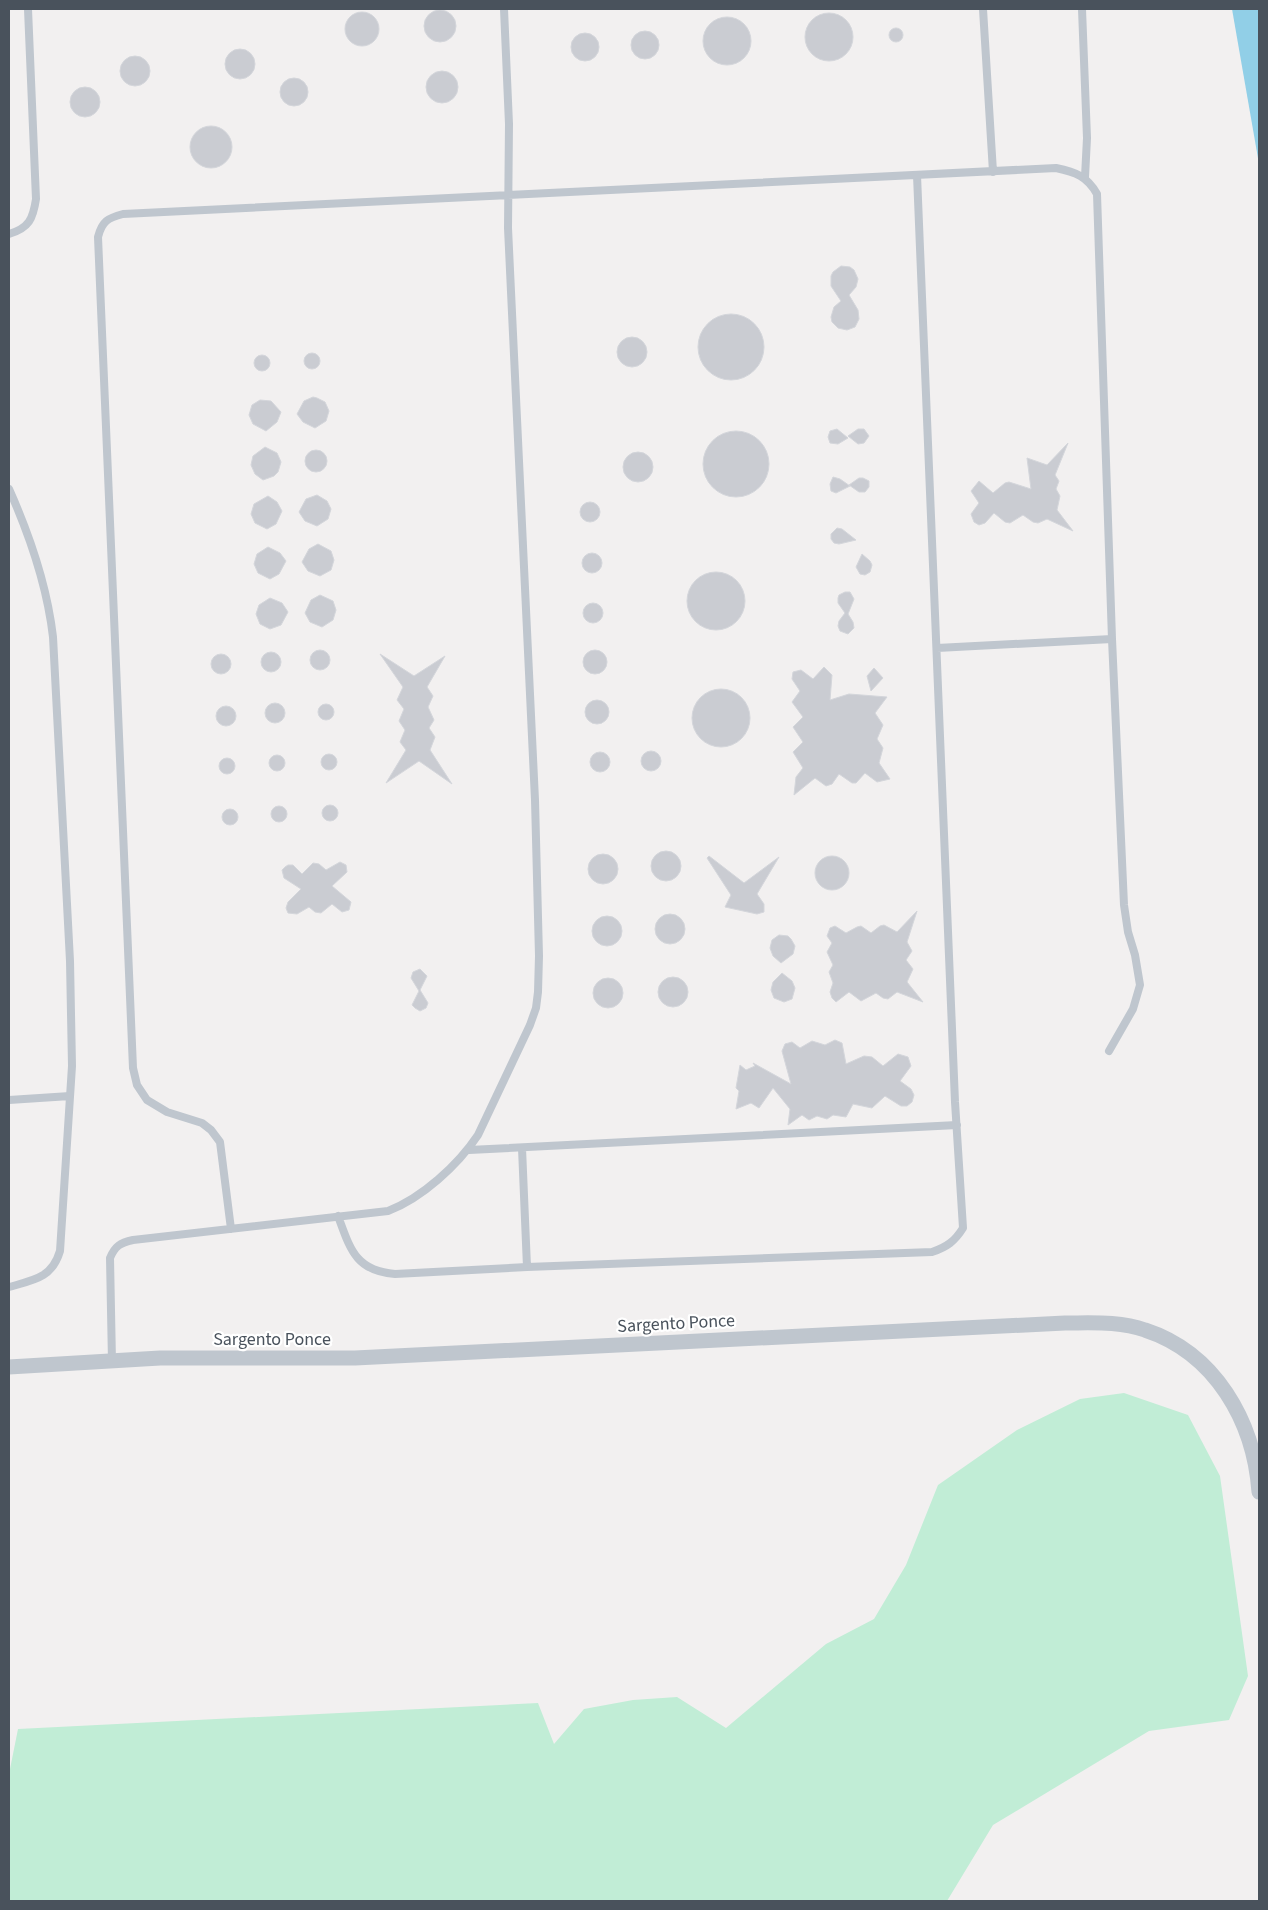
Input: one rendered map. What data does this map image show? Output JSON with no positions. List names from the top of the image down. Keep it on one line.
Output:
{"streets":{"street":["Sargento Ponce"]}}
